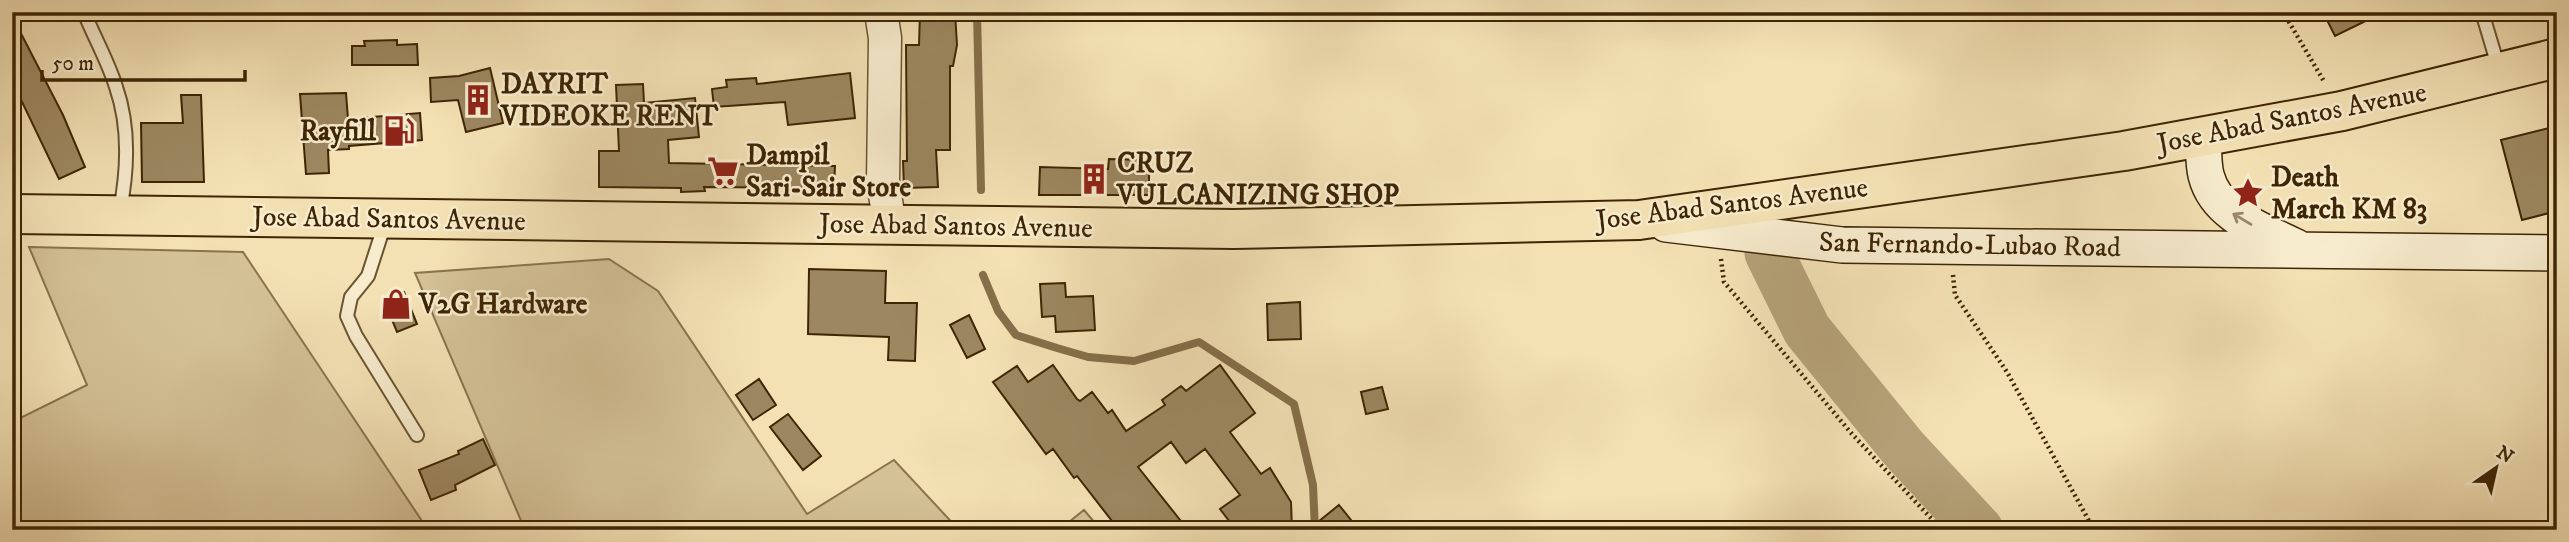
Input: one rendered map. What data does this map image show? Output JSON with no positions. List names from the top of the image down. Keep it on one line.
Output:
{"streets":{"highway":["Jose Abad Santos Avenue"],"main road":["San Fernando-Lubao Road"]},"crossings":[["Jose Abad Santos Avenue","San Fernando-Lubao Road"]],"places":{"building":["DAYRIT VIDEOKE RENT","CRUZ VULCANIZING SHOP"],"fuel station":["Rayfill"],"supermarket":["Dampil Sari-Sair Store"],"place":["Death March KM 83"],"shop":["V2G Hardware"]},"scale_bar":"50 m","north":"top right"}
